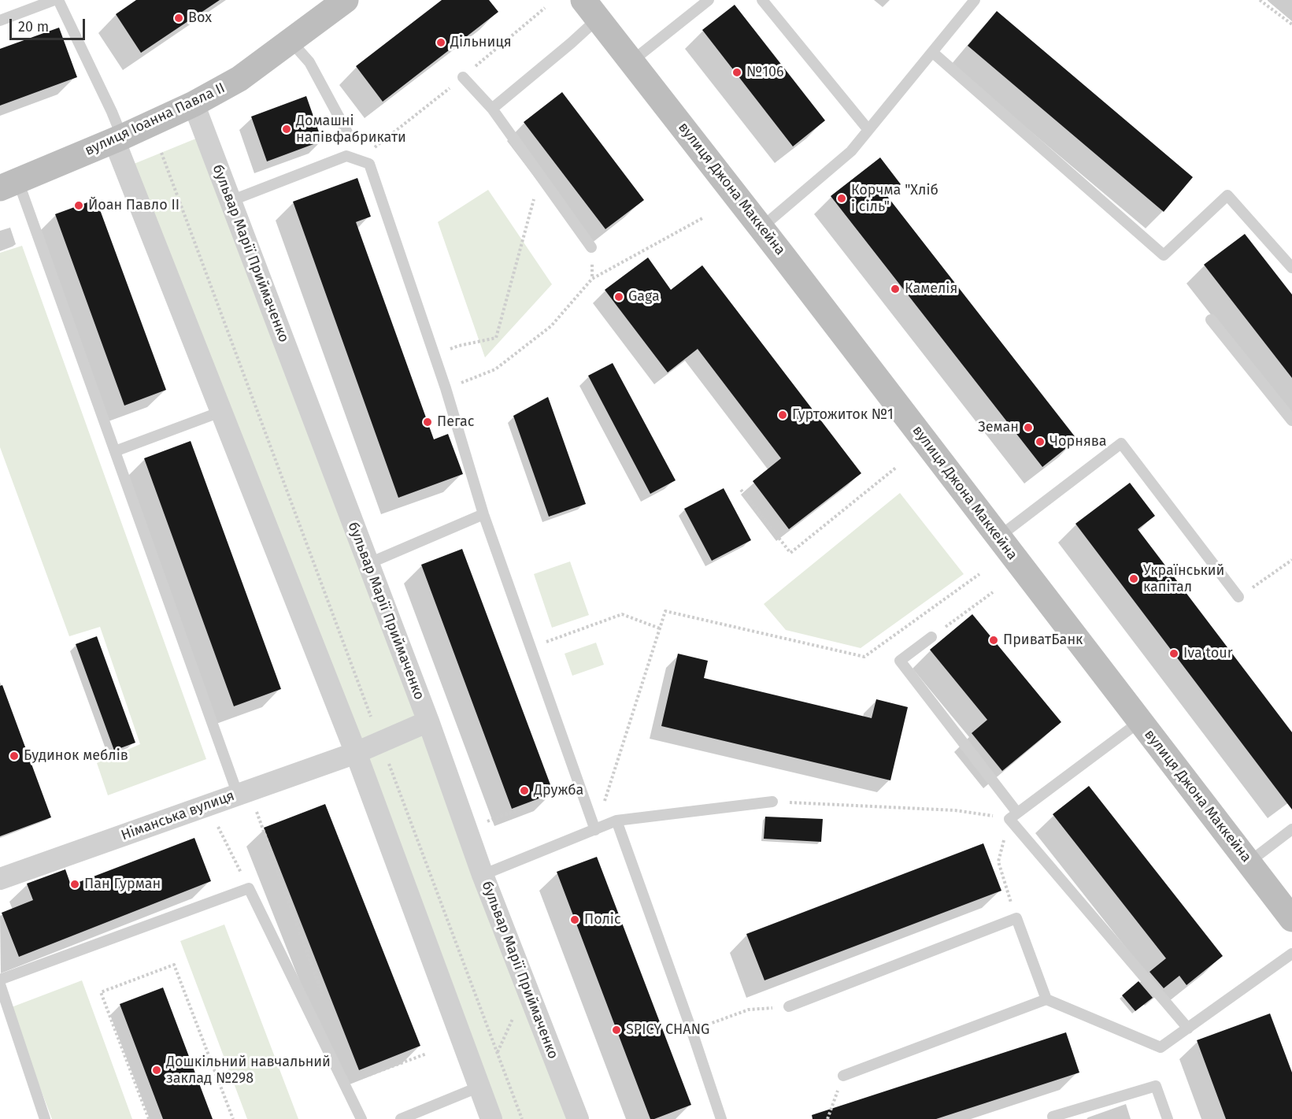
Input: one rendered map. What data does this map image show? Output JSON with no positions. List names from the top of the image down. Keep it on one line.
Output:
{"streets":{"street":["вулиця Іоанна Павла II","вулиця Джона Маккейна","бульвар Марії Приймаченко","Німанська вулиця"]},"crossings":[["вулиця Іоанна Павла II","бульвар Марії Приймаченко"],["бульвар Марії Приймаченко","Німанська вулиця"]],"places":["Box","Дільниця","№106","Домашні напівфабрикати","Корчма \"Хліб і сіль\"","Йоан Павло II","Камелія","Gaga","Гуртожиток №1","Пегас","Земан","Чорнява","Український капітал","ПриватБанк","Iva tour","Будинок меблів","Дружба","Пан Гурман","Поліс","SPICY CHANG","Дошкільний навчальний заклад №298"],"scale_bar":"20 m"}
